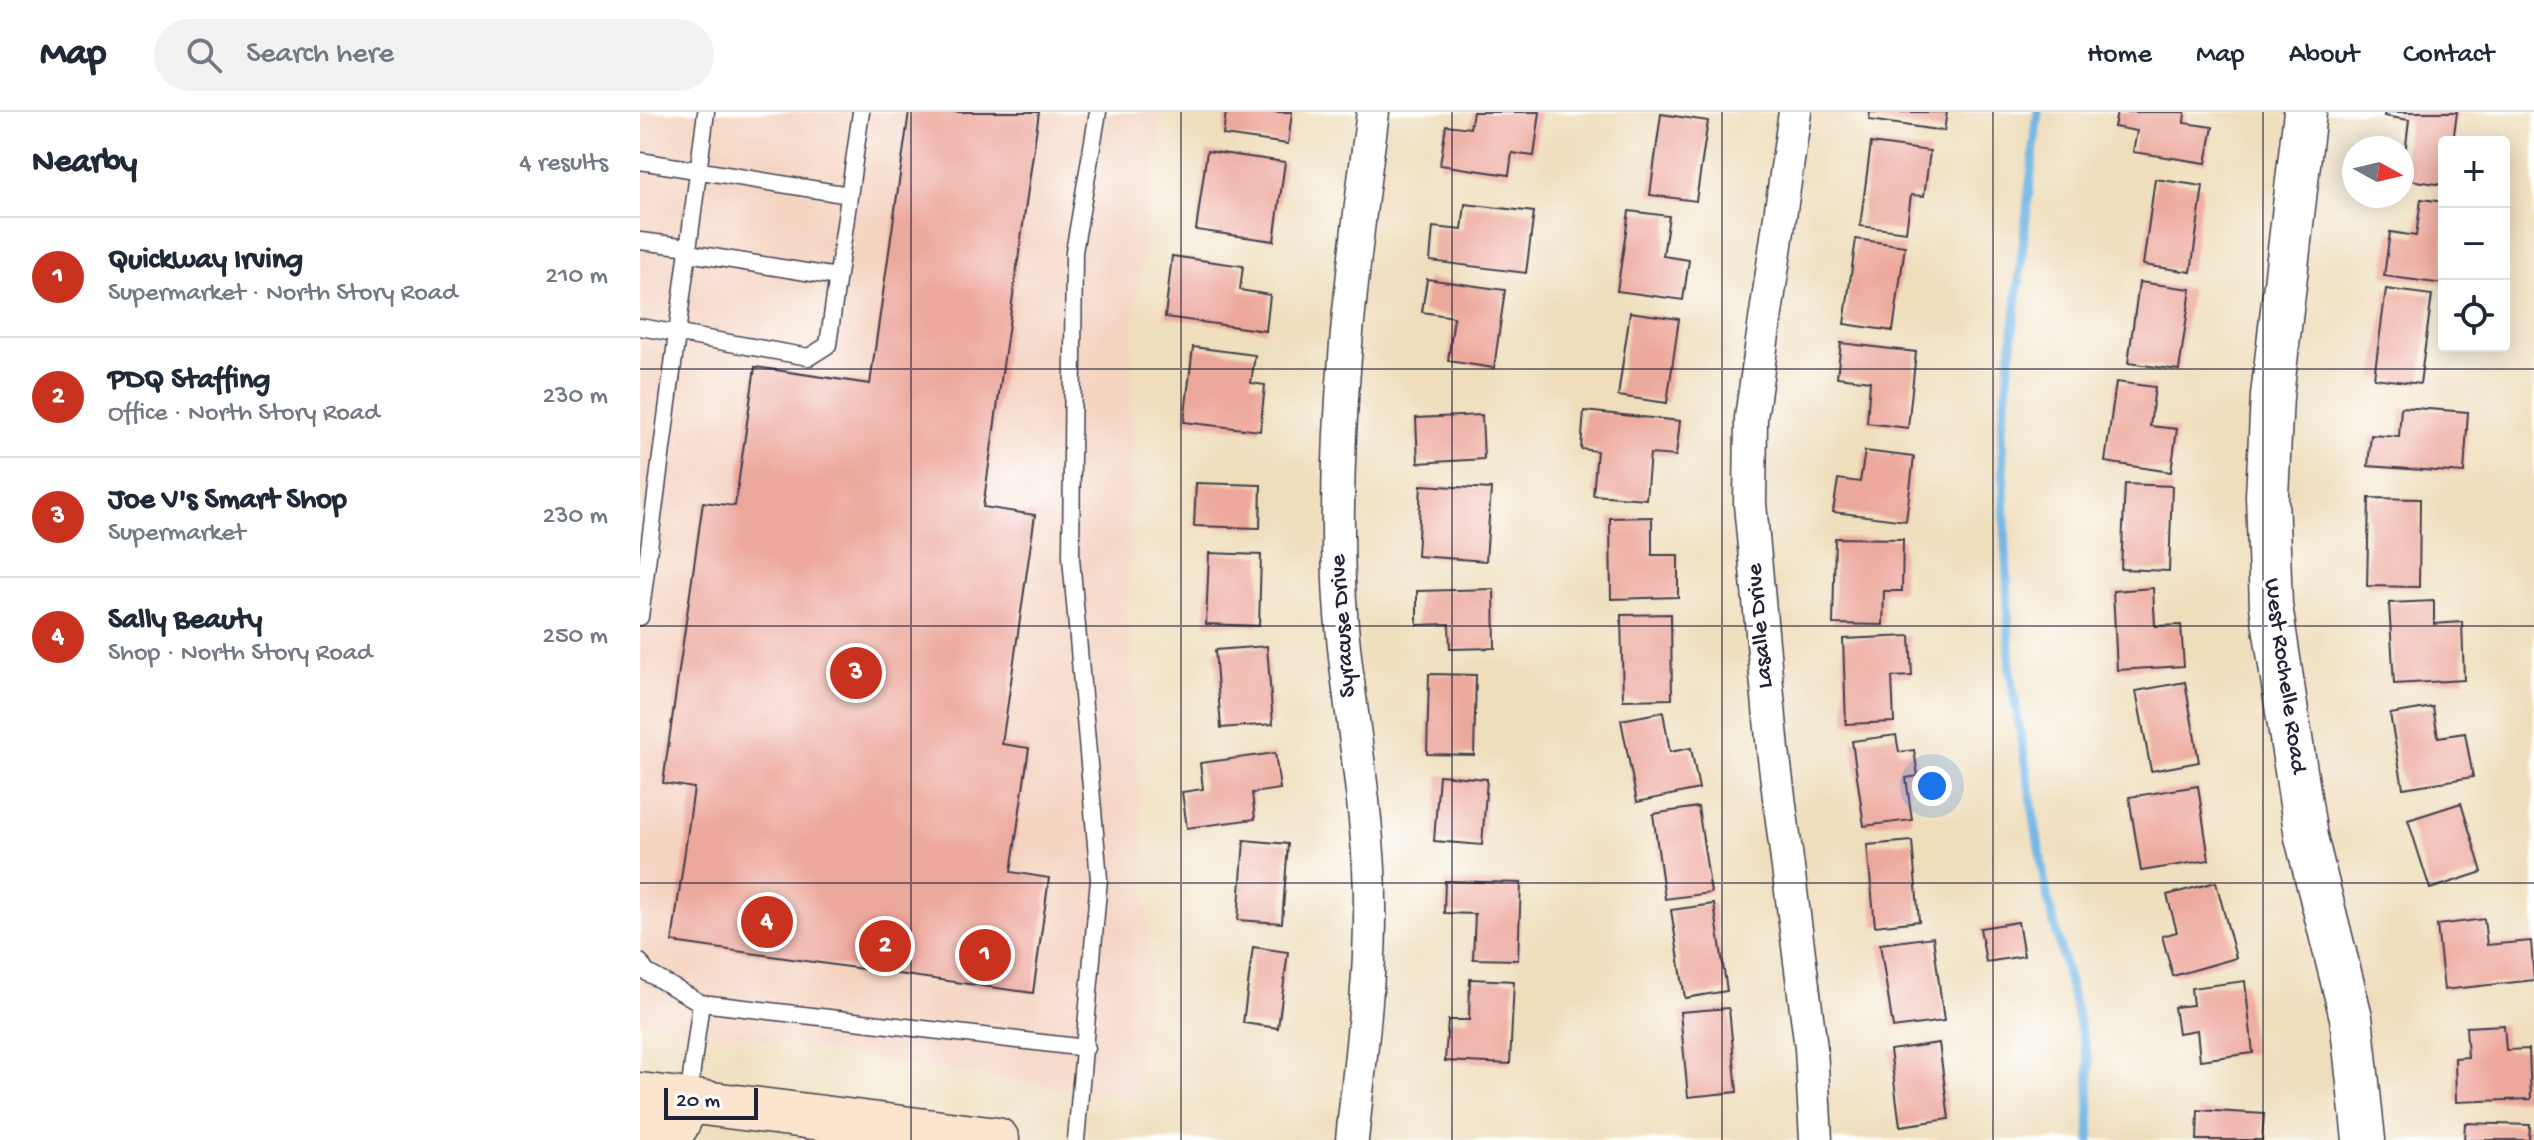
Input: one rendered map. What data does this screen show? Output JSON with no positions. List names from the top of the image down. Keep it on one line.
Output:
{"streets":{"street":["Syracuse Drive","Lasalle Drive","West Rochelle Road"]},"scale_bar":"20 m","north":"right","page":{"header":"Map","search":"Search here","nav":["Home","Map","About","Contact"],"heading":["Nearby","4 results"],"map_buttons":["+","−"],"list":[{"mark":"1","name":"Quickway Irving","note":"Supermarket · North Story Road","value":"210 m"},{"mark":"2","name":"PDQ Staffing","note":"Office · North Story Road","value":"230 m"},{"mark":"3","name":"Joe V's Smart Shop","note":"Supermarket","value":"230 m"},{"mark":"4","name":"Sally Beauty","note":"Shop · North Story Road","value":"250 m"}],"pins":["3","4","2","1"],"scale":"20 m"}}
